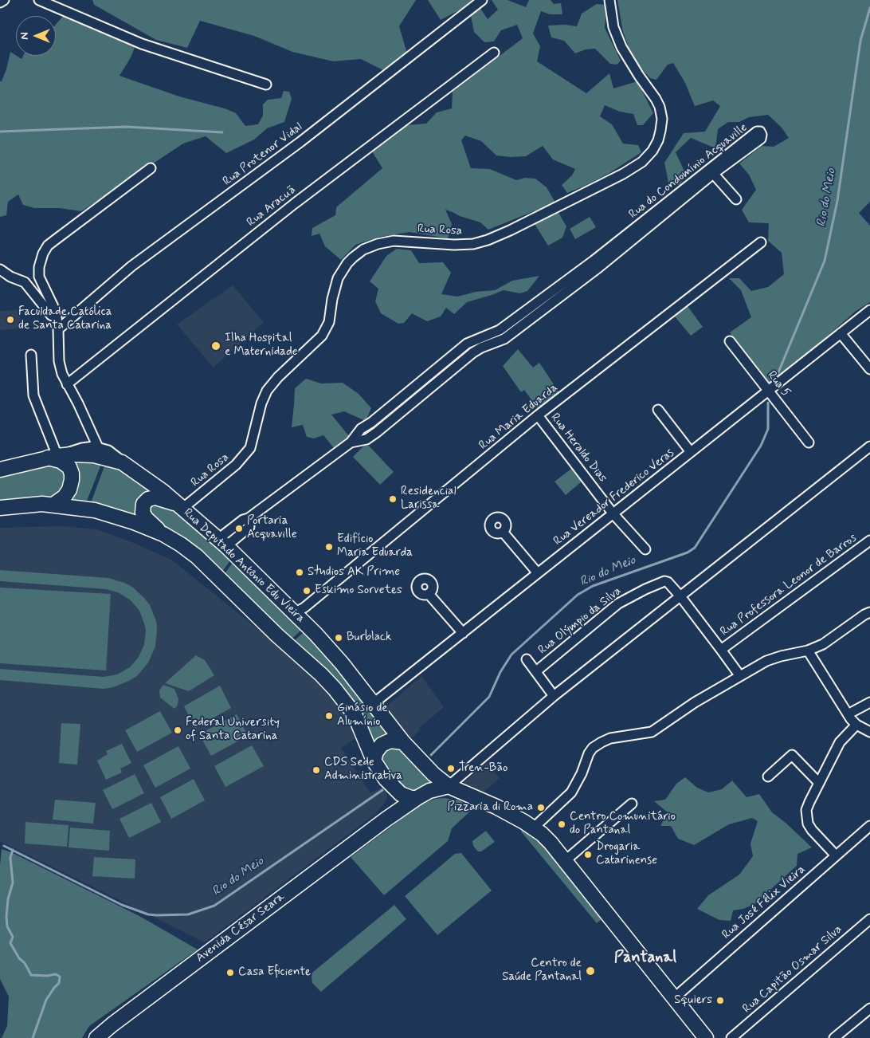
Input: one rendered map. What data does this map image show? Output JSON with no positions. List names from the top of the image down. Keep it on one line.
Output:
{"streets":{"main road":["Rua Deputado Antônio Edu Vieira","Avenida César Seara"],"street":["Rua Protenor Vidal","Rua do Condomínio Acquaville","Rua Aracuã","Rua Rosa","Rua 5","Rua Maria Eduarda","Rua Heraldo Dias","Rua Vereador Frederico Veras","Rua Professora Leonor de Barros","Rua Olýmpio da Silva","Rua José Félix Vieira","Rua Capitão Osmar Silva"]},"crossings":[["Rua do Condomínio Acquaville","Rua Deputado Antônio Edu Vieira"],["Rua Rosa","Rua Deputado Antônio Edu Vieira"],["Rua 5","Rua Vereador Frederico Veras"],["Rua Maria Eduarda","Rua Heraldo Dias"],["Rua Maria Eduarda","Rua Deputado Antônio Edu Vieira"],["Rua Heraldo Dias","Rua Vereador Frederico Veras"],["Rua Vereador Frederico Veras","Rua Deputado Antônio Edu Vieira"],["Rua Deputado Antônio Edu Vieira","Avenida César Seara"]],"districts":["Pantanal"],"water":["Rio do Meio"],"places":["Faculdade Católica de Santa Catarina","Ilha Hospital e Maternidade","Residencial Larissa","Portaria Acquaville","Edifício Maria Eduarda","Studios AK Prime","Eskimo Sorvetes","Burblack","Ginásio de Alumínio","Federal University of Santa Catarina","Tren-Bão","CDS Sede Administrativa","Pizzaria di Roma","Centro Comunitário do Pantanal","Drogaria Catarinense","Centro de Saúde Pantanal","Casa Eficiente","Squiers"],"north":"left"}
